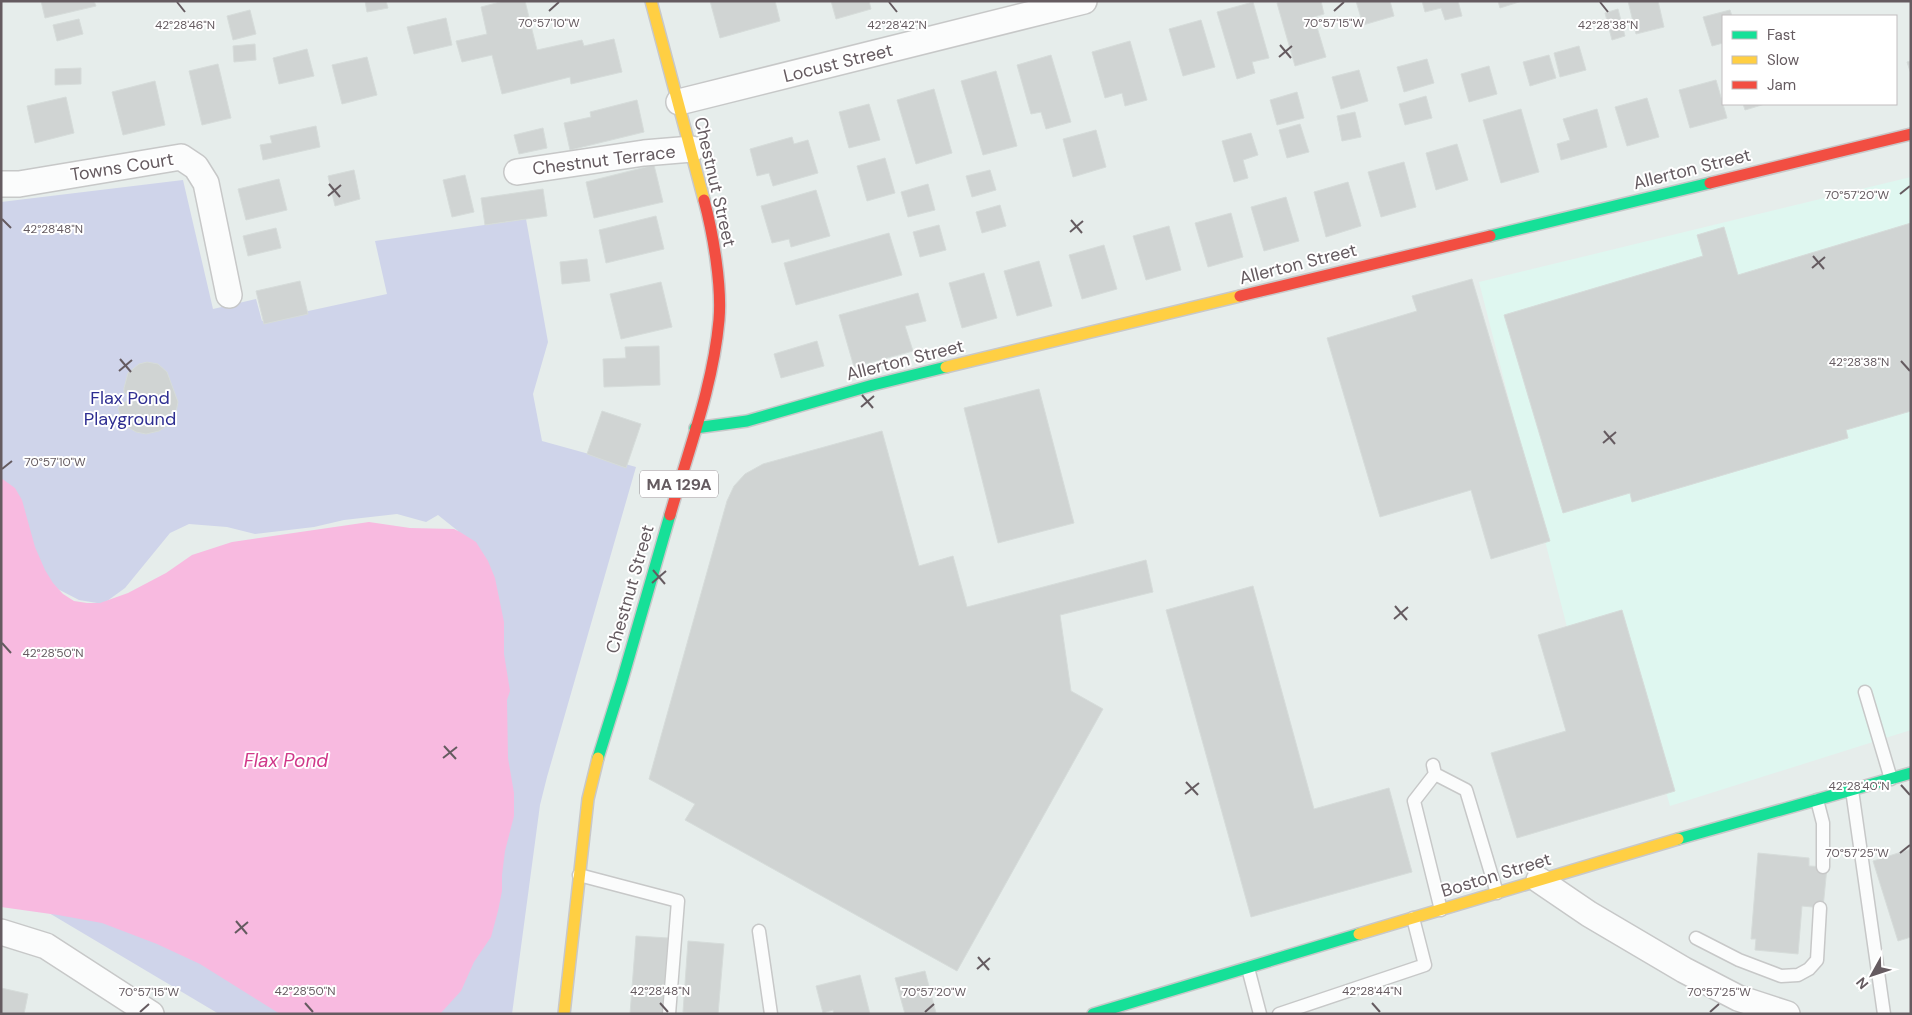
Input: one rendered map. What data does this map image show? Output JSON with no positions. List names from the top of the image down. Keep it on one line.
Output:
{"streets":{"main road":["Allerton Street","Chestnut Street","MA 129A","Boston Street"],"street":["Locust Street","Chestnut Terrace","Towns Court"]},"crossings":[["Locust Street","Chestnut Street"],["Chestnut Terrace","Chestnut Street"],["Allerton Street","Chestnut Street"]],"water":["Flax Pond"],"parks":["Flax Pond Playground"],"legend":["Fast","Slow","Jam"],"north":"bottom left","coordinates":["70°57'10\"W","70°57'15\"W","42°28'38\"N","42°28'46\"N","42°28'42\"N","70°57'20\"W","42°28'48\"N","42°28'50\"N","42°28'40\"N","70°57'25\"W","42°28'44\"N"]}
